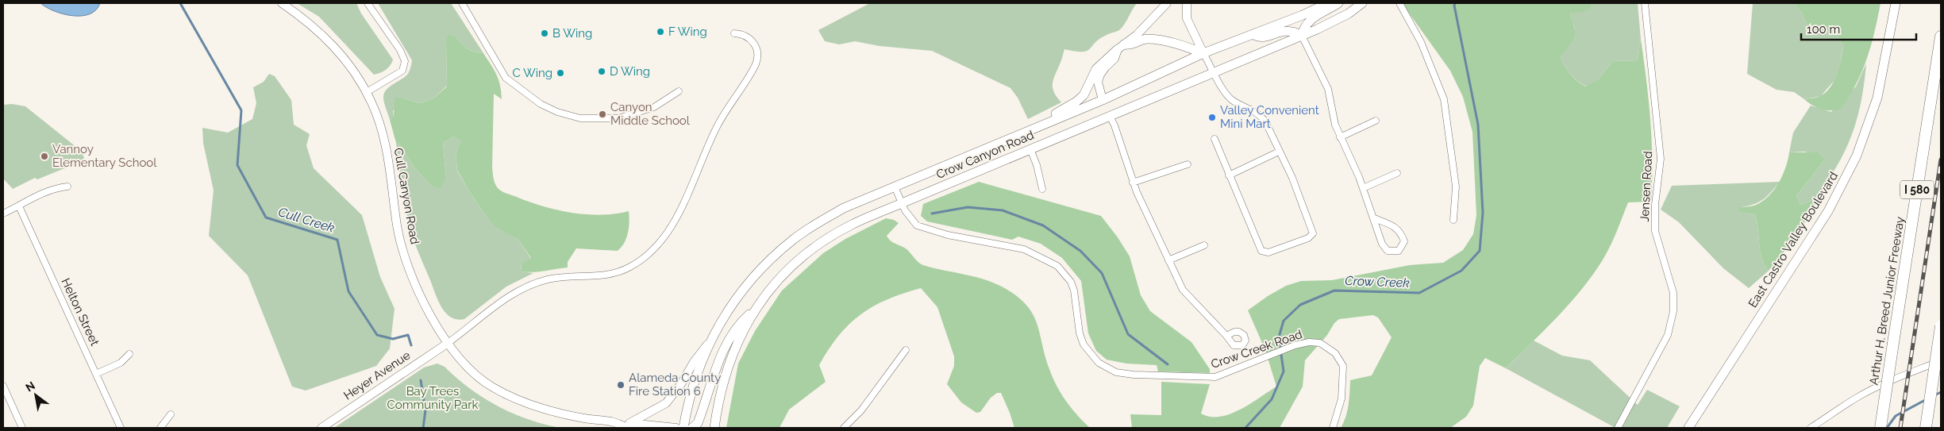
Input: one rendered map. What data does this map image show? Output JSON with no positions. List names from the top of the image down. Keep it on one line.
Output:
{"streets":{"highway":["I 580","Arthur H. Breed Junior Freeway"],"main road":["Crow Canyon Road","East Castro Valley Boulevard"],"street":["Jensen Road","Cull Canyon Road","Helton Street","Crow Creek Road","Heyer Avenue"]},"crossings":[["Crow Canyon Road","Crow Creek Road"],["Cull Canyon Road","Heyer Avenue"]],"water":["Cull Creek","Crow Creek"],"parks":["Bay Trees Community Park"],"places":["F Wing","B Wing","D Wing","C Wing","Canyon Middle School","Valley Convenient Mini Mart","Vannoy Elementary School","Alameda County Fire Station 6"],"scale_bar":"100 m","north":"top left"}
